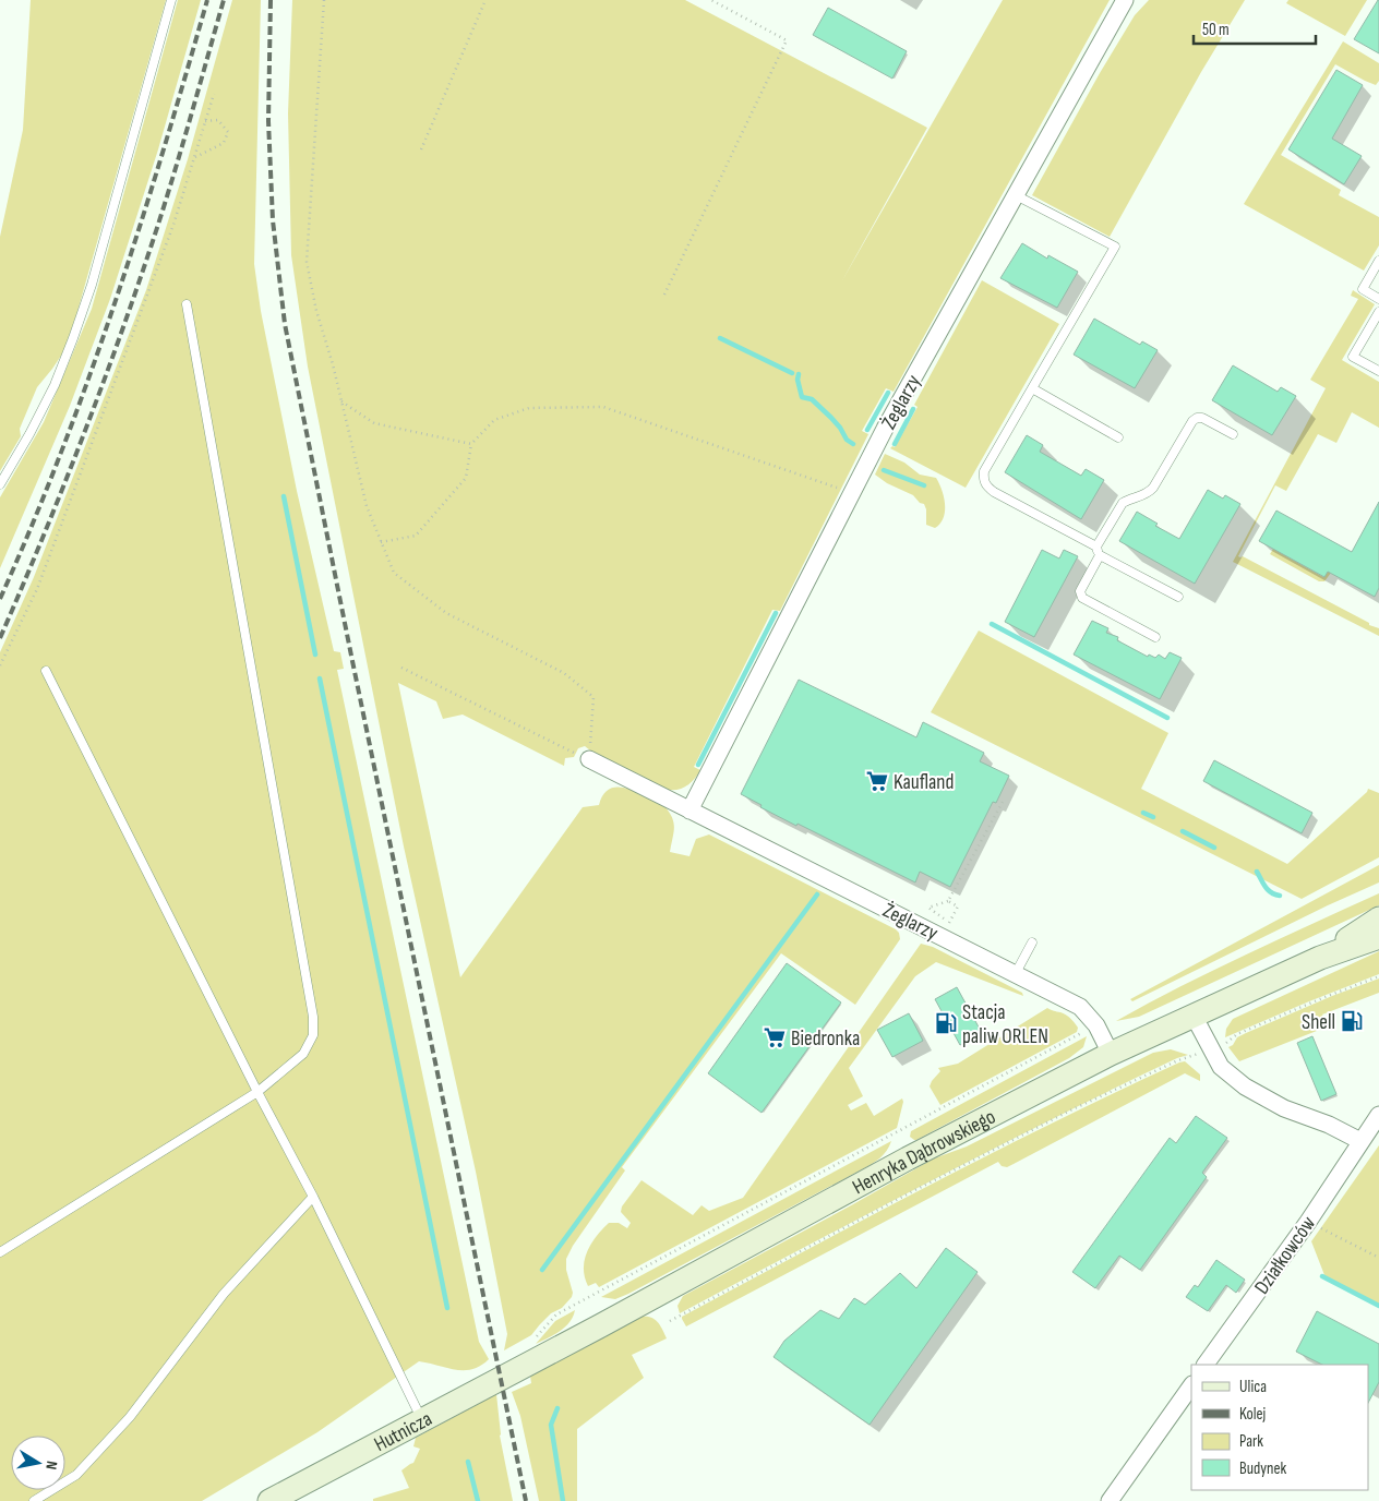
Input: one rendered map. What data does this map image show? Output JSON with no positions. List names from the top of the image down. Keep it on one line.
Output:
{"streets":{"main road":["Henryka Dąbrowskiego","Hutnicza"],"street":["Żeglarzy","Działkowców"]},"crossings":[["Żeglarzy","Henryka Dąbrowskiego"],["Henryka Dąbrowskiego","Hutnicza"]],"places":{"supermarket":["Kaufland","Biedronka"],"fuel station":["Shell","Stacja paliw ORLEN"]},"legend":["Ulica","Kolej","Park","Budynek"],"scale_bar":"50 m","north":"right"}
